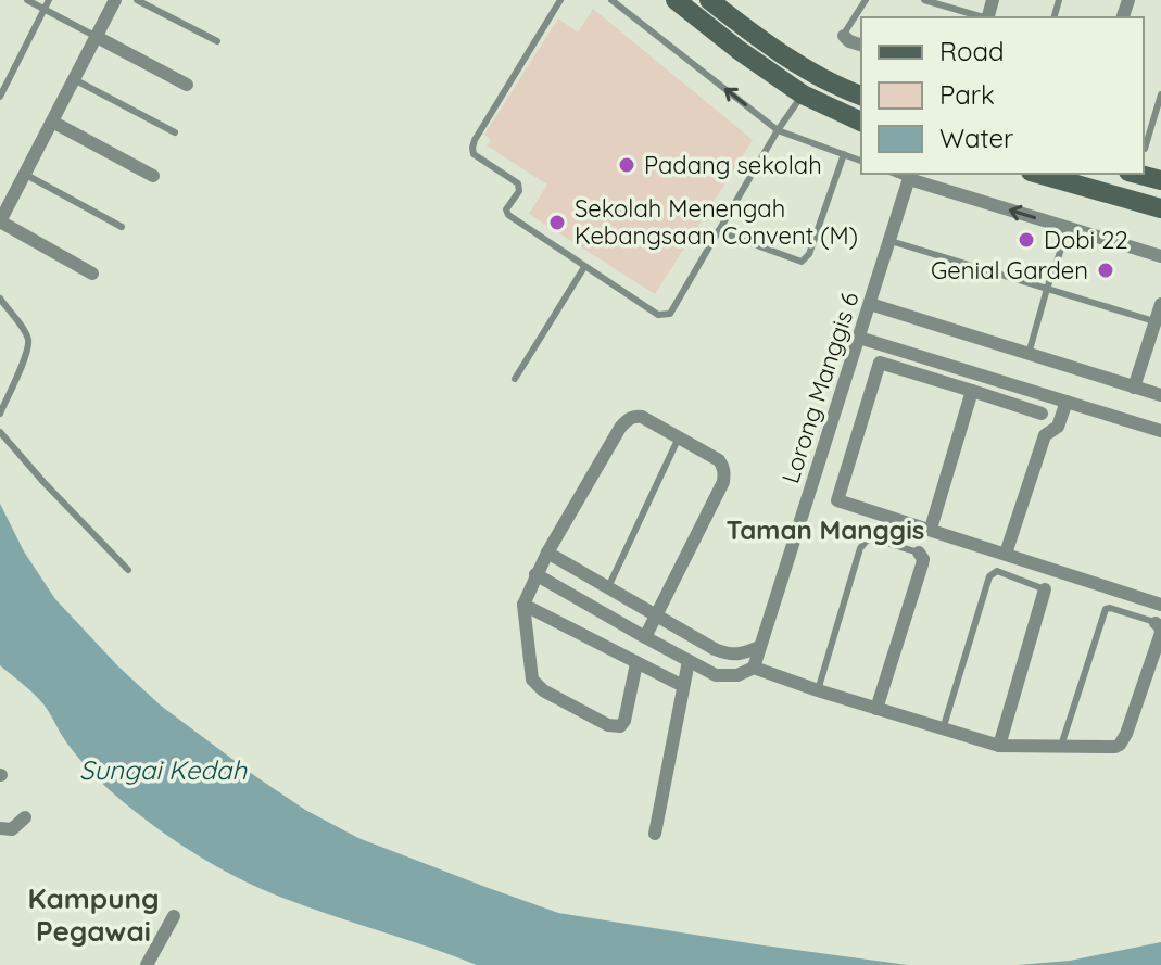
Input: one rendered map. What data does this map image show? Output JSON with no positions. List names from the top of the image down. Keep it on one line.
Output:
{"streets":{"street":["Lorong Manggis 6"]},"districts":["Taman Manggis","Kampung Pegawai"],"water":["Sungai Kedah"],"places":["Padang sekolah","Sekolah Menengah Kebangsaan Convent (M)","Dobi 22","Genial Garden"],"legend":["Road","Park","Water"]}
